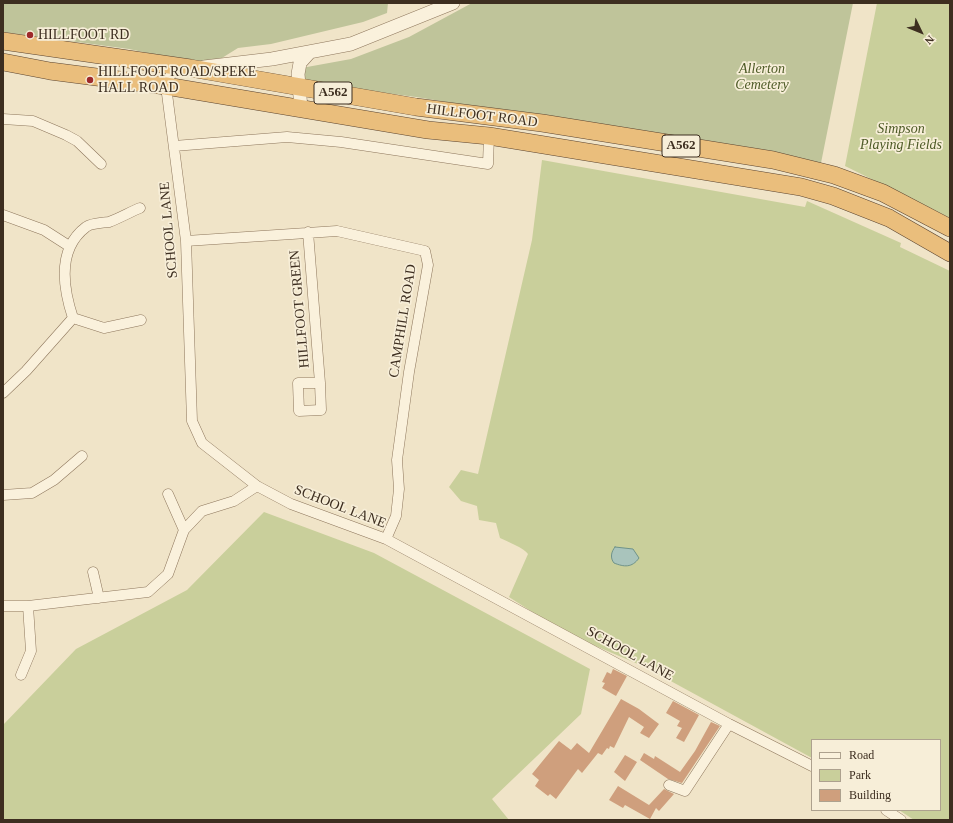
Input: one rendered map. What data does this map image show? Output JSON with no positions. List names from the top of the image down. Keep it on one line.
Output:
{"streets":{"highway":["A562","HILLFOOT ROAD"],"street":["SCHOOL LANE","HILLFOOT GREEN","CAMPHILL ROAD"]},"crossings":[["HILLFOOT ROAD","SCHOOL LANE"],["SCHOOL LANE","CAMPHILL ROAD"],["HILLFOOT GREEN","CAMPHILL ROAD"]],"parks":["Allerton Cemetery","Simpson Playing Fields"],"places":["HILLFOOT RD","HILLFOOT ROAD/SPEKE HALL ROAD"],"legend":["Road","Park","Building"],"north":"bottom right"}
